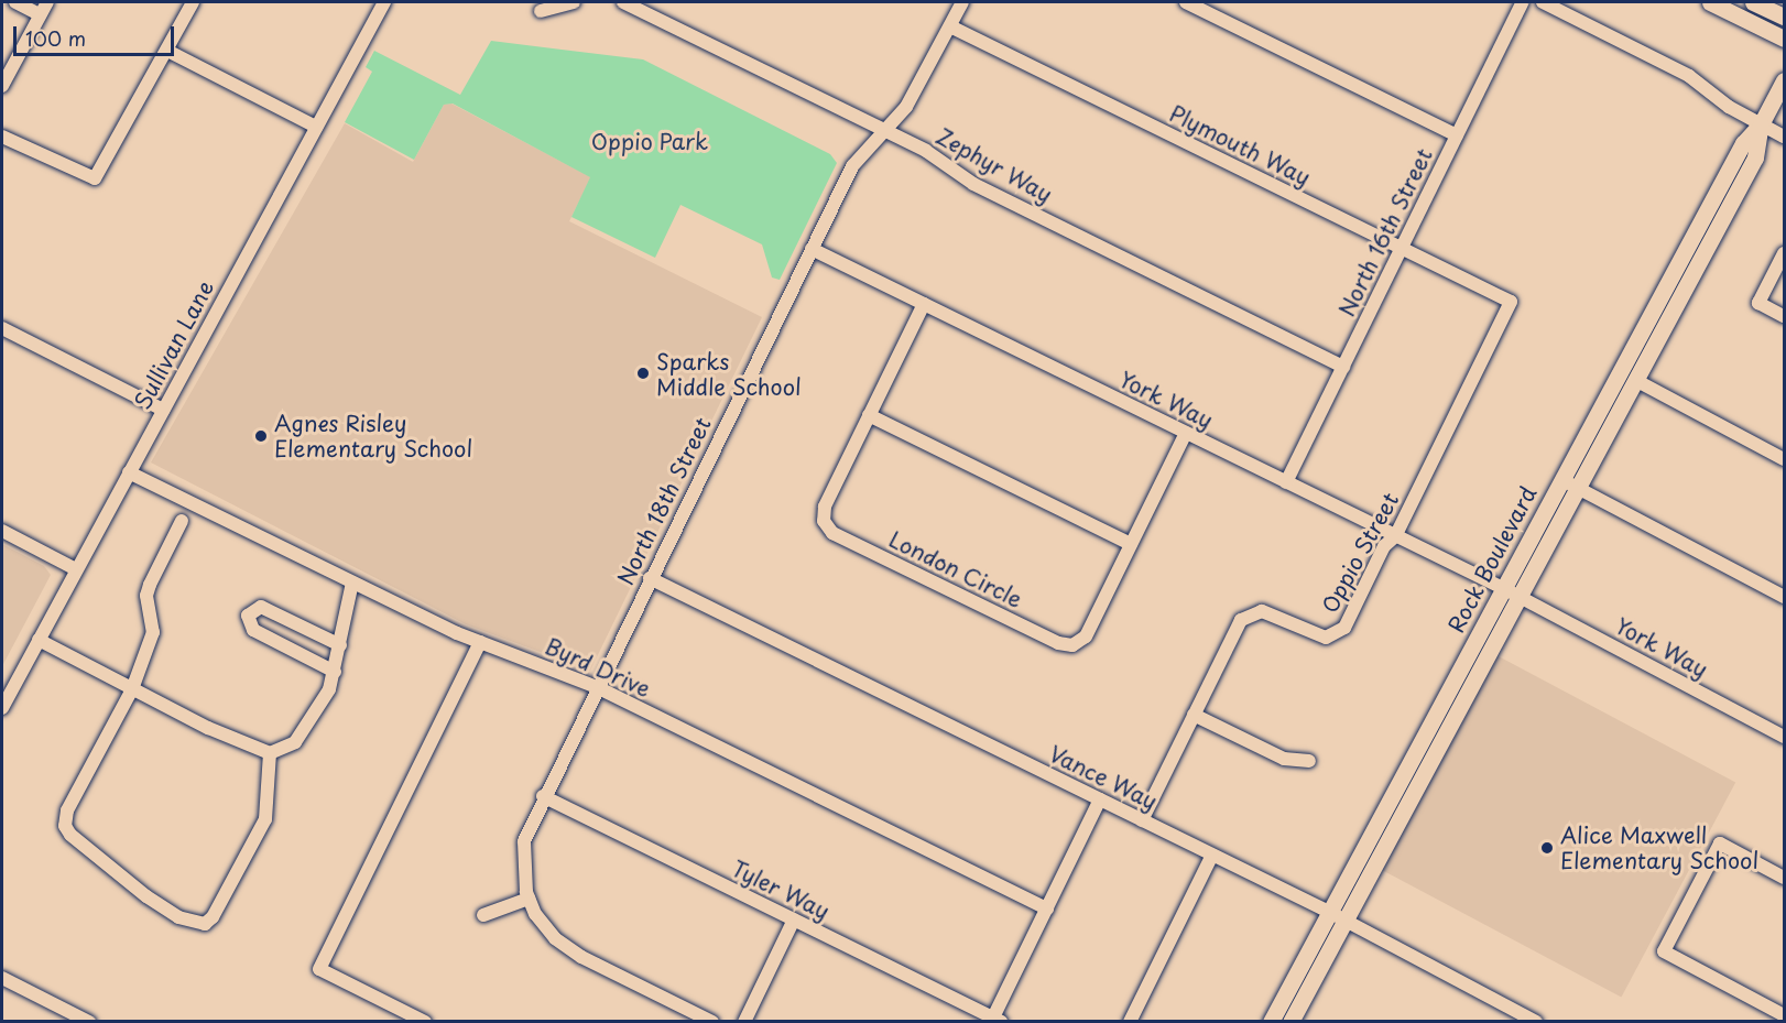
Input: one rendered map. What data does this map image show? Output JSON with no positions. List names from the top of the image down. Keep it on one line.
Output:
{"streets":{"main road":["Rock Boulevard"],"street":["Plymouth Way","Zephyr Way","North 16th Street","Sullivan Lane","York Way","North 18th Street","Oppio Street","London Circle","Byrd Drive","Vance Way","Tyler Way"]},"crossings":[["Plymouth Way","North 16th Street"],["Plymouth Way","North 18th Street"],["Plymouth Way","Oppio Street"],["Zephyr Way","North 16th Street"],["Zephyr Way","North 18th Street"],["North 16th Street","York Way"],["Sullivan Lane","Byrd Drive"],["York Way","North 18th Street"],["York Way","Oppio Street"],["York Way","Rock Boulevard"],["York Way","London Circle"],["North 18th Street","Byrd Drive"],["North 18th Street","Vance Way"],["North 18th Street","Tyler Way"],["Oppio Street","Vance Way"],["Rock Boulevard","Vance Way"]],"parks":["Oppio Park"],"places":["Sparks Middle School","Agnes Risley Elementary School","Alice Maxwell Elementary School"],"scale_bar":"100 m"}
